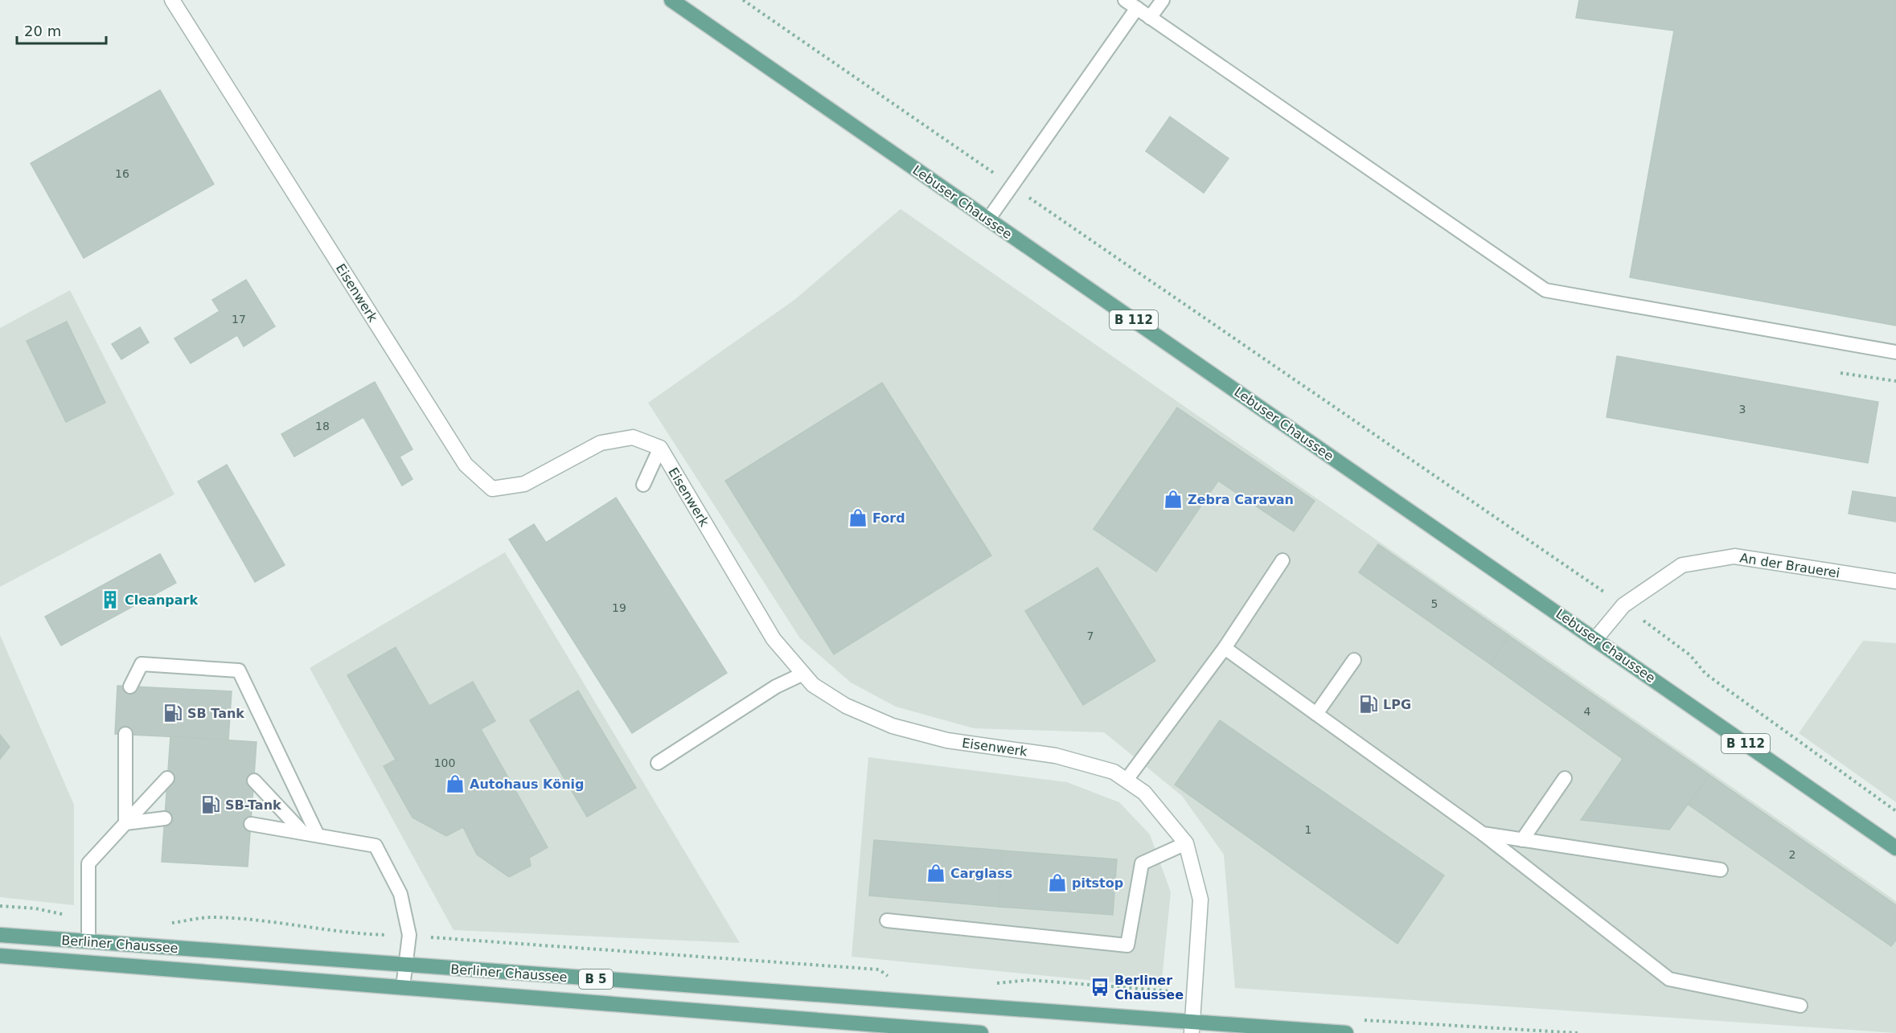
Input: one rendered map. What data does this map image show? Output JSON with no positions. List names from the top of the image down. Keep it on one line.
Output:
{"streets":{"main road":["Lebuser Chaussee","B 112","Berliner Chaussee","B 5"],"street":["Eisenwerk","An der Brauerei"]},"crossings":[["Lebuser Chaussee","An der Brauerei"],["Eisenwerk","Berliner Chaussee"]],"places":{"shop":["Zebra Caravan","Ford","Autohaus König","Carglass","pitstop"],"building":["Cleanpark"],"fuel station":["LPG","SB Tank","SB-Tank"],"bus stop":["Berliner Chaussee"]},"house_numbers":["16","17","3","18","5","19","7","4","100","1","2"],"scale_bar":"20 m"}
